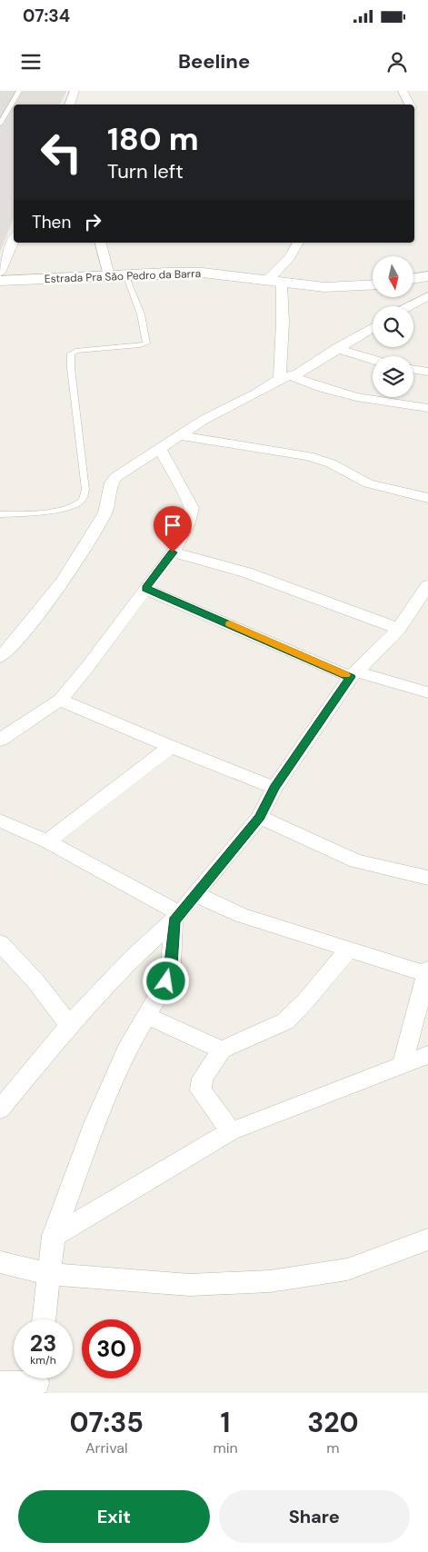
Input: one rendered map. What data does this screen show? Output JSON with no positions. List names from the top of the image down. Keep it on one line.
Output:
{"streets":{"street":["Estrada Pra São Pedro da Barra"]},"north":"bottom","page":{"status":"07:34","header":"Beeline","turn":["180 m","Turn left"],"then":"Then","speed":"23 km/h","limit":"30","eta":["07:35","Arrival","1","min","320","m"],"buttons":["Exit","Share"]}}
